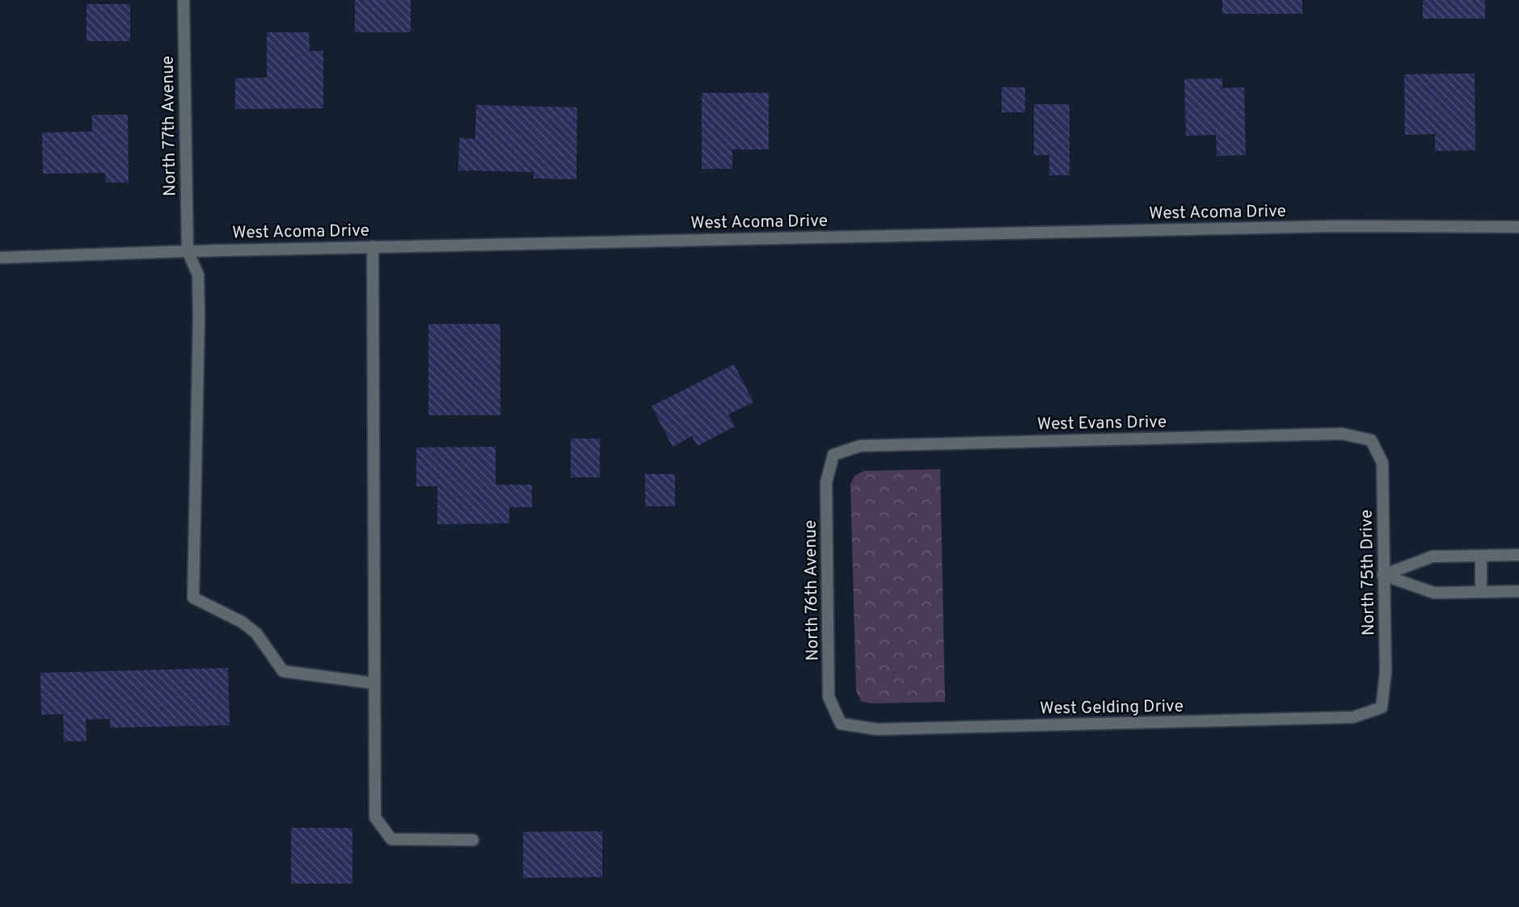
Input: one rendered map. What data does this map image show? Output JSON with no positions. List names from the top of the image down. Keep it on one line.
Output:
{"streets":{"street":["North 77th Avenue","West Acoma Drive","West Evans Drive","North 75th Drive","North 76th Avenue","West Gelding Drive"]},"crossings":[["North 77th Avenue","West Acoma Drive"],["West Evans Drive","North 75th Drive"],["West Evans Drive","North 76th Avenue"],["North 75th Drive","West Gelding Drive"],["North 76th Avenue","West Gelding Drive"]]}
